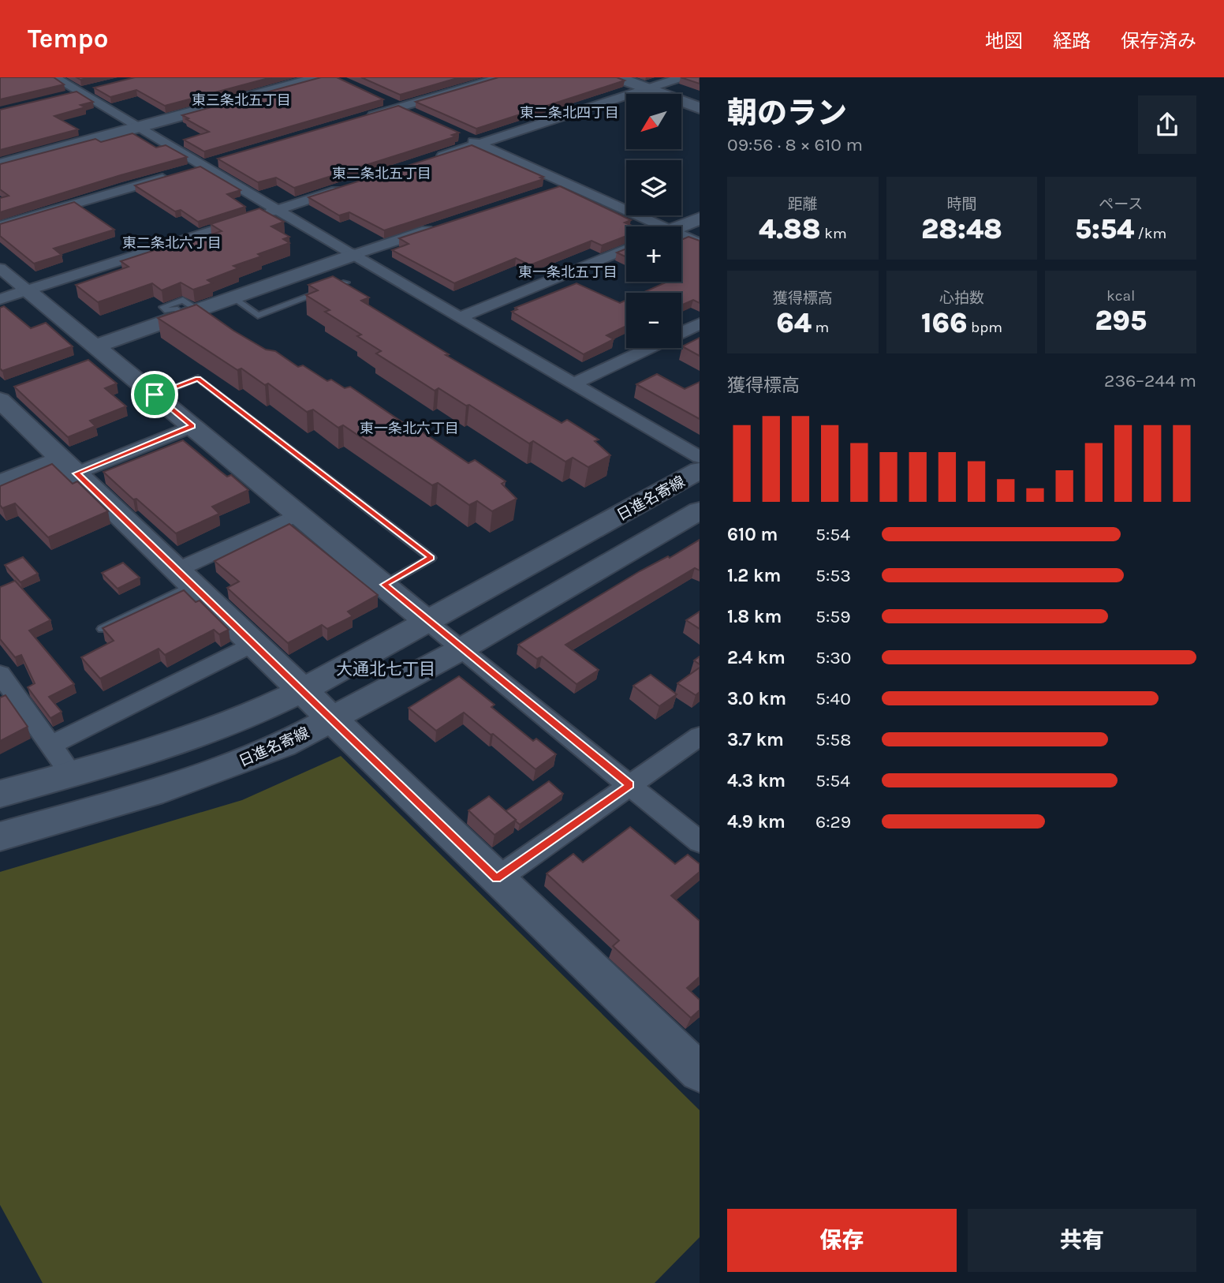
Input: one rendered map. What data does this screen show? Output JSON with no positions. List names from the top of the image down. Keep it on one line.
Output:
{"streets":{"street":["日進名寄線"]},"districts":["東三条北五丁目","東二条北四丁目","東二条北五丁目","東二条北六丁目","東一条北五丁目","東一条北六丁目","大通北七丁目"],"north":"bottom left","page":{"header":"Tempo","nav":["地図","経路","保存済み"],"heading":["朝のラン","09:56 · 8 × 610 m"],"map_buttons":["+","−"],"stats":[["距離","4.88 km"],["時間","28:48"],["ペース","5:54 /km"],["獲得標高","64 m"],["心拍数","166 bpm"],["kcal","295"]],"chart":["獲得標高","236–244 m"],"list":[{"name":"610 m","note":"5:54"},{"name":"1.2 km","note":"5:53"},{"name":"1.8 km","note":"5:59"},{"name":"2.4 km","note":"5:30"},{"name":"3.0 km","note":"5:40"},{"name":"3.7 km","note":"5:58"},{"name":"4.3 km","note":"5:54"},{"name":"4.9 km","note":"6:29"}],"buttons":["保存","共有"]}}
